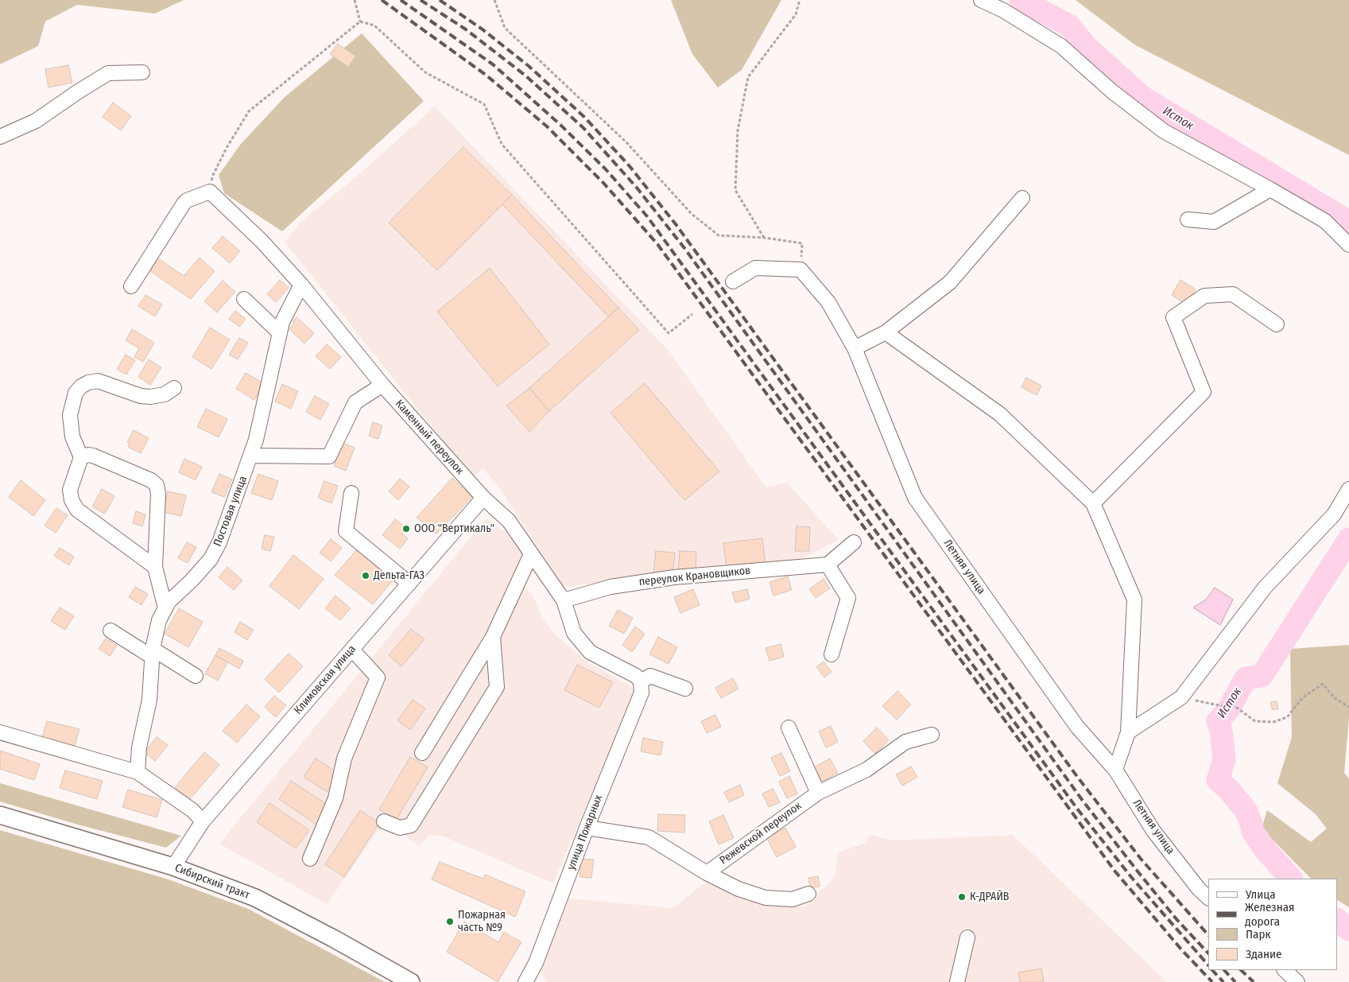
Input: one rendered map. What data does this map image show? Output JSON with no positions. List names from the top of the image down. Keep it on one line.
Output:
{"streets":{"main road":["Сибирский тракт"],"street":["Каменный переулок","Постовая улица","Летняя улица","переулок Крановщиков","Климовская улица","улица Пожарных","Режевской переулок"]},"crossings":[["Каменный переулок","Постовая улица"],["Каменный переулок","переулок Крановщиков"],["Каменный переулок","Климовская улица"],["Каменный переулок","улица Пожарных"],["Климовская улица","Сибирский тракт"]],"water":["Исток"],"places":["ООО \"Вертикаль\"","Дельта-ГАЗ","К-ДРАЙВ","Пожарная часть №9"],"legend":["Улица","Железная дорога","Парк","Здание"]}
